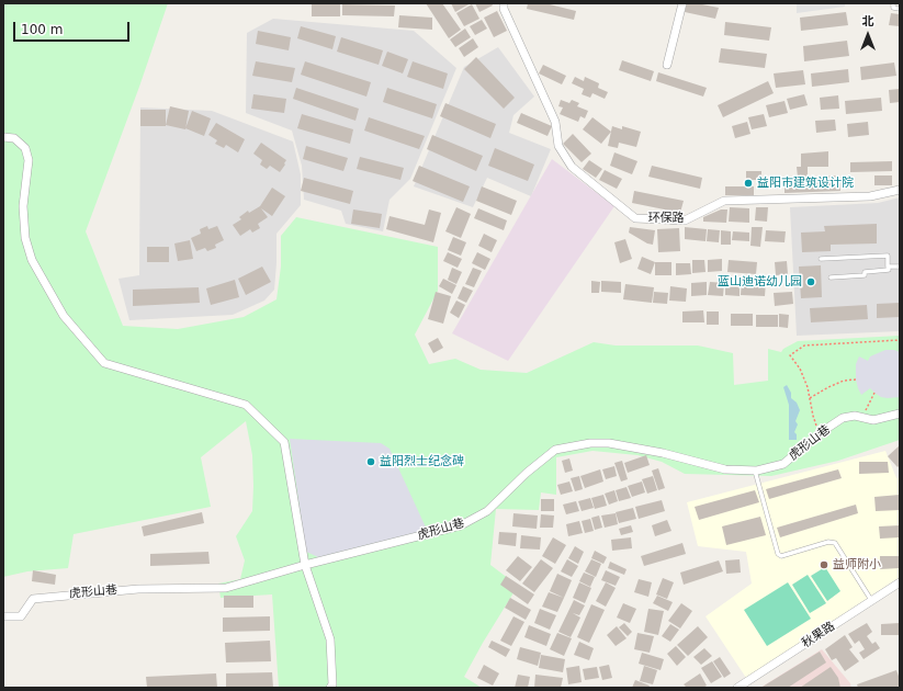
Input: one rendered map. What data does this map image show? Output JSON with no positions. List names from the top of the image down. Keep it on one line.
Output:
{"streets":{"street":["环保路","虎形山巷","秋果路"]},"places":["益阳市建筑设计院","蓝山迪诺幼儿园","益阳烈士纪念碑","益师附小"],"scale_bar":"100 m","north":"top"}
